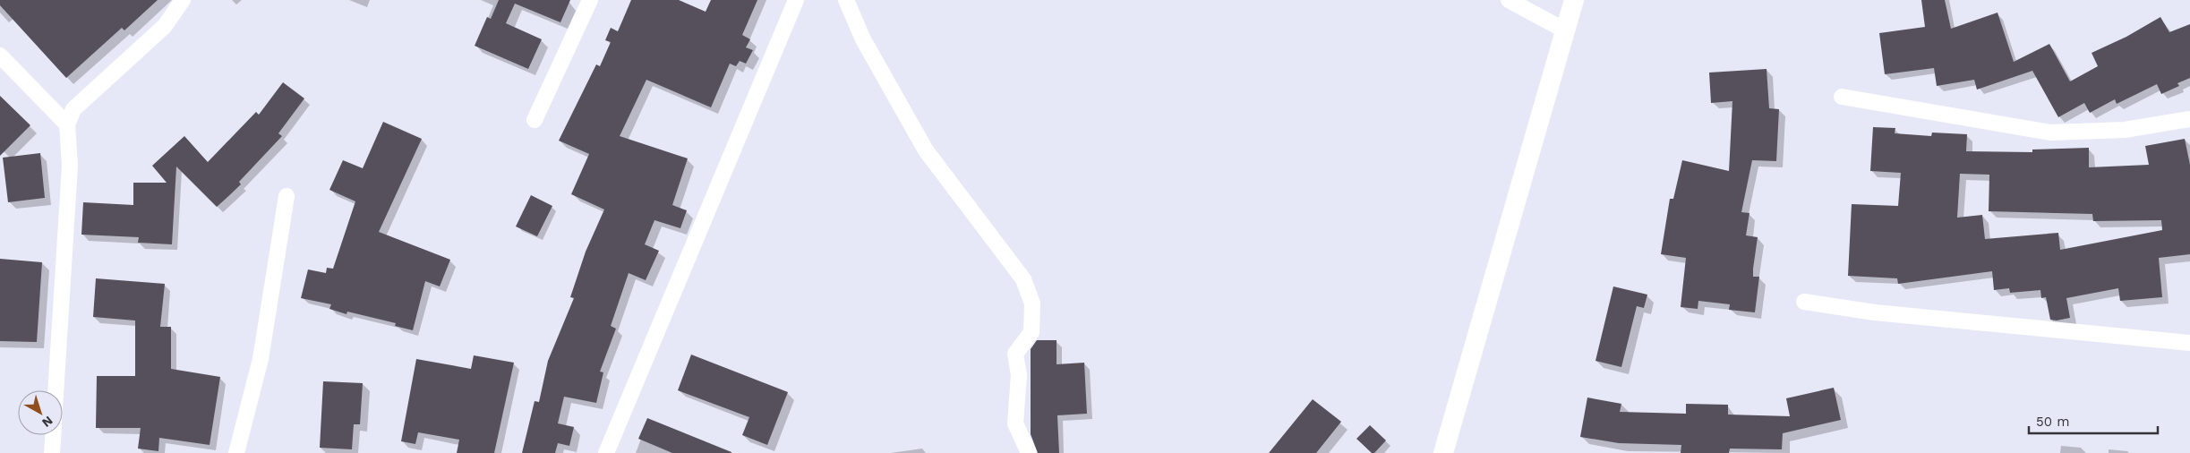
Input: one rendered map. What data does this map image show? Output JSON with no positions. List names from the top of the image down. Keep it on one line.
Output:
{"scale_bar":"50 m","north":"bottom right"}
